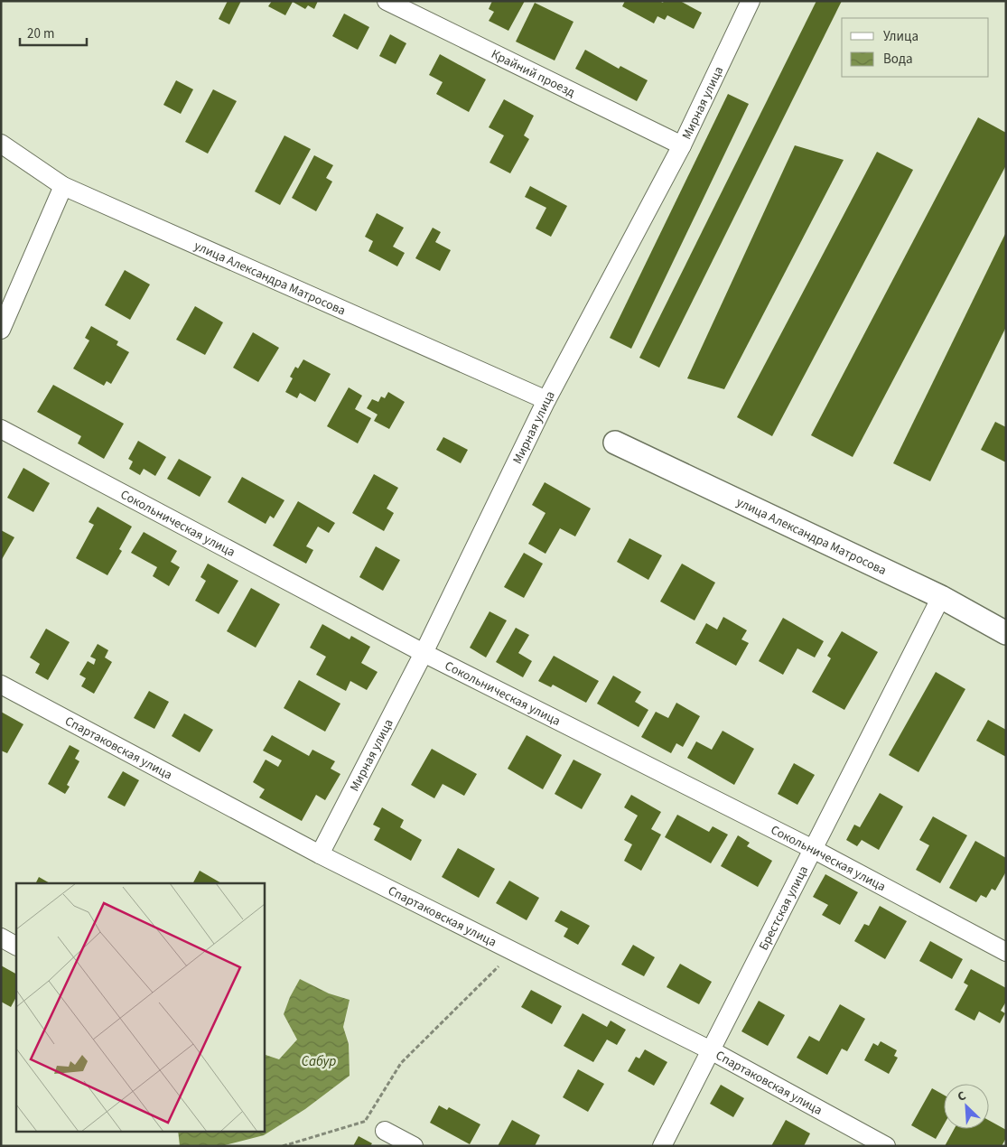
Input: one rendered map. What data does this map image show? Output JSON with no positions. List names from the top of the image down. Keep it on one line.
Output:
{"streets":{"street":["Крайний проезд","Мирная улица","улица Александра Матросова","Сокольническая улица","Спартаковская улица","Брестская улица"]},"crossings":[["Крайний проезд","Мирная улица"],["Мирная улица","улица Александра Матросова"],["Мирная улица","Сокольническая улица"],["Мирная улица","Спартаковская улица"],["улица Александра Матросова","Брестская улица"],["Сокольническая улица","Брестская улица"],["Спартаковская улица","Брестская улица"]],"water":["Сабур"],"legend":["Улица","Вода"],"scale_bar":"20 m","north":"top left"}
